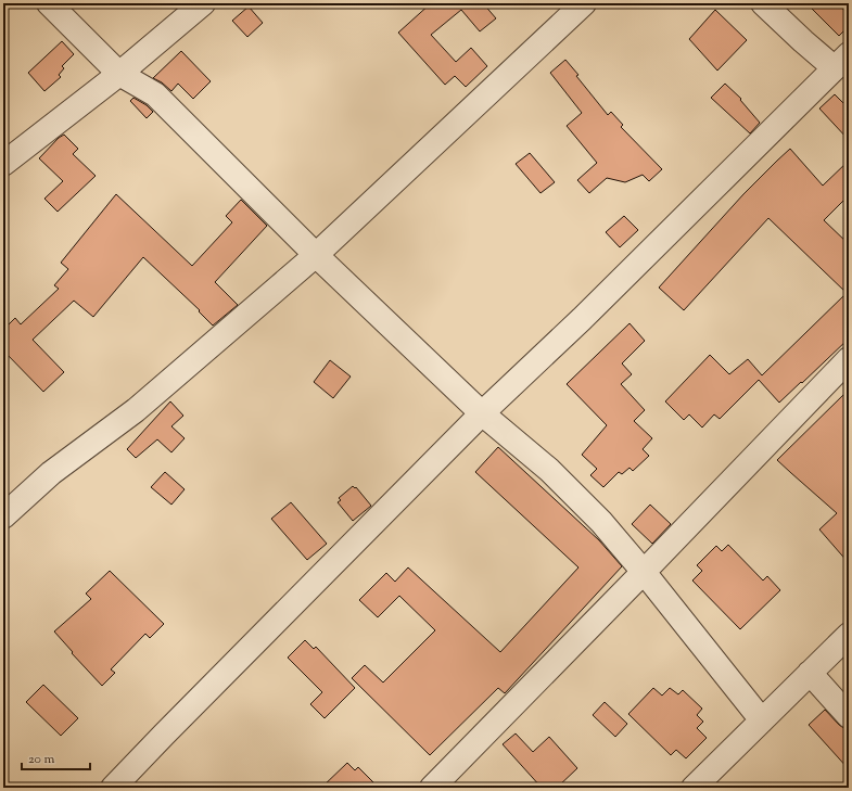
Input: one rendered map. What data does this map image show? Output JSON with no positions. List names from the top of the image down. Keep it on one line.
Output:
{"scale_bar":"20 m"}
